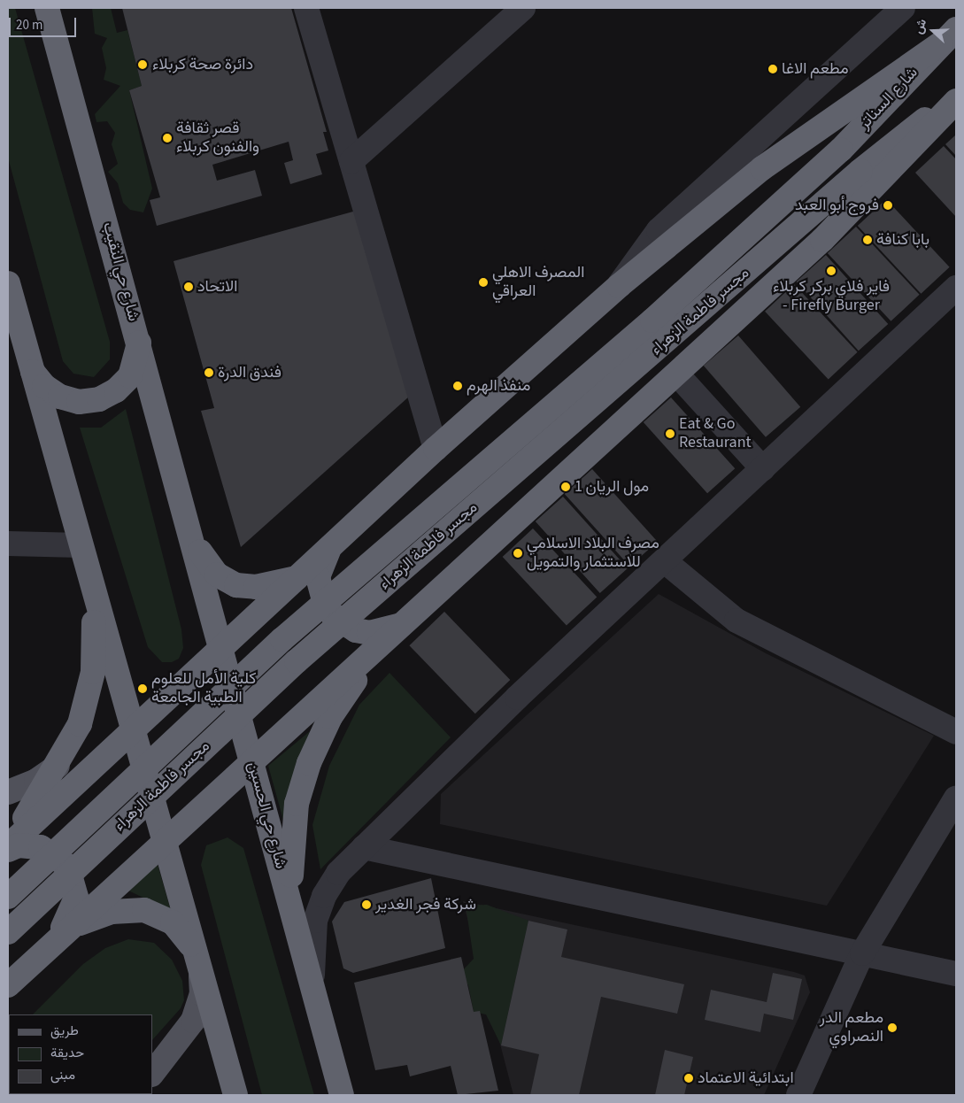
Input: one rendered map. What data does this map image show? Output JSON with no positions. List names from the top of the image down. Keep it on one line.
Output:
{"streets":{"highway":["شارع السناتر","شارع حي النقيب","مجسر فاطمة الزهراء","شارع حي الحسين"]},"crossings":[["شارع السناتر","مجسر فاطمة الزهراء"],["شارع حي النقيب","شارع حي الحسين"]],"places":["دائرة صحة كربلاء","مطعم الاغا","قصر ثقافة والفنون كربلاء","فروج أبو العبد","بابا كنافة","فاير فلاي بركر كربلاء - Firefly Burger","المصرف الاهلي العراقي","الاتحاد","فندق الدرة","منفذ الهرم","Eat & Go Restaurant","مول الريان 1","مصرف البلاد الاسلامي للاستثمار والتمويل","كلية الأمل للعلوم الطبية الجامعة","شركة فجر الغدير","مطعم الدر النصراوي","ابتدائية الاعتماد"],"legend":["طريق","حديقة","مبنى"],"scale_bar":"20 m","north":"left"}
